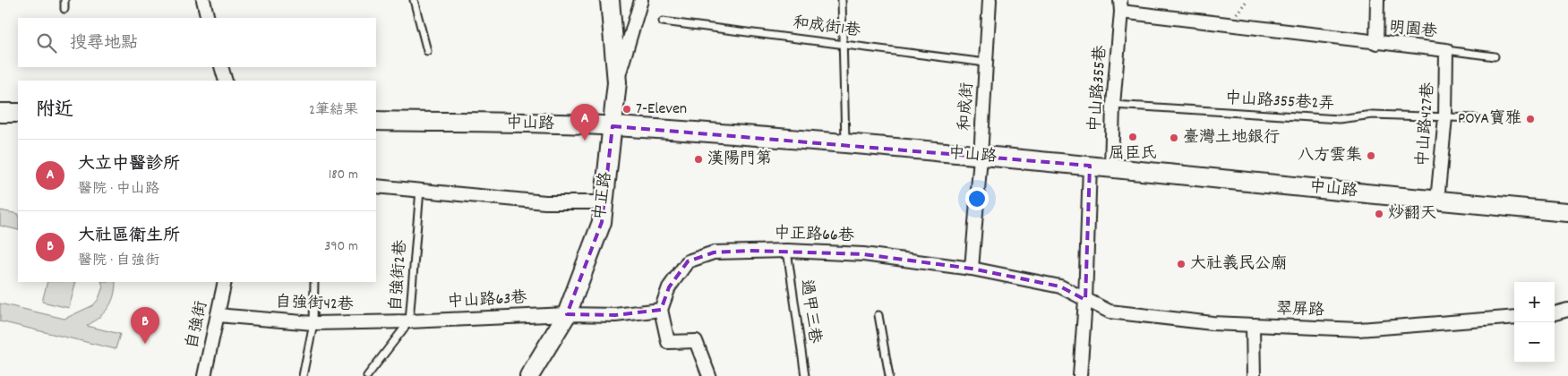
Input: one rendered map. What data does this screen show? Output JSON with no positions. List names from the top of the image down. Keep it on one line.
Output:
{"streets":{"main road":["中山路","中正路"],"street":["明園巷","中山路355巷","和成街","中山路427巷","中正路66巷","中山路63巷","自強街42巷","翠屏路","自強街"],"lane":["和成街1巷","中山路355巷2弄","自強街2巷","過甲三巷"]},"crossings":[["和成街1巷","和成街"],["明園巷","中山路355巷"],["明園巷","中山路427巷"],["中山路355巷","中山路355巷2弄"],["中山路355巷","中山路"],["中山路355巷2弄","中山路427巷"],["和成街","中山路"],["和成街","中正路66巷"],["中山路","中山路427巷"],["中山路","中正路"],["中正路","中山路63巷"],["中正路66巷","翠屏路"],["中正路66巷","過甲三巷"],["自強街2巷","中山路63巷"],["自強街2巷","自強街42巷"],["中山路63巷","自強街42巷"],["自強街42巷","自強街"]],"places":["7-Eleven","POYA寶雅","屈臣氏","臺灣土地銀行","八方雲集","漢陽門第","炒翻天","大社義民公廟"],"page":{"search":"搜尋地點","heading":["附近","2筆結果"],"pins":["A","B"],"list":[{"mark":"A","name":"大立中醫診所","note":"醫院 · 中山路","value":"180 m"},{"mark":"B","name":"大社區衛生所","note":"醫院 · 自強街","value":"390 m"}],"map_buttons":["+","−"]}}
